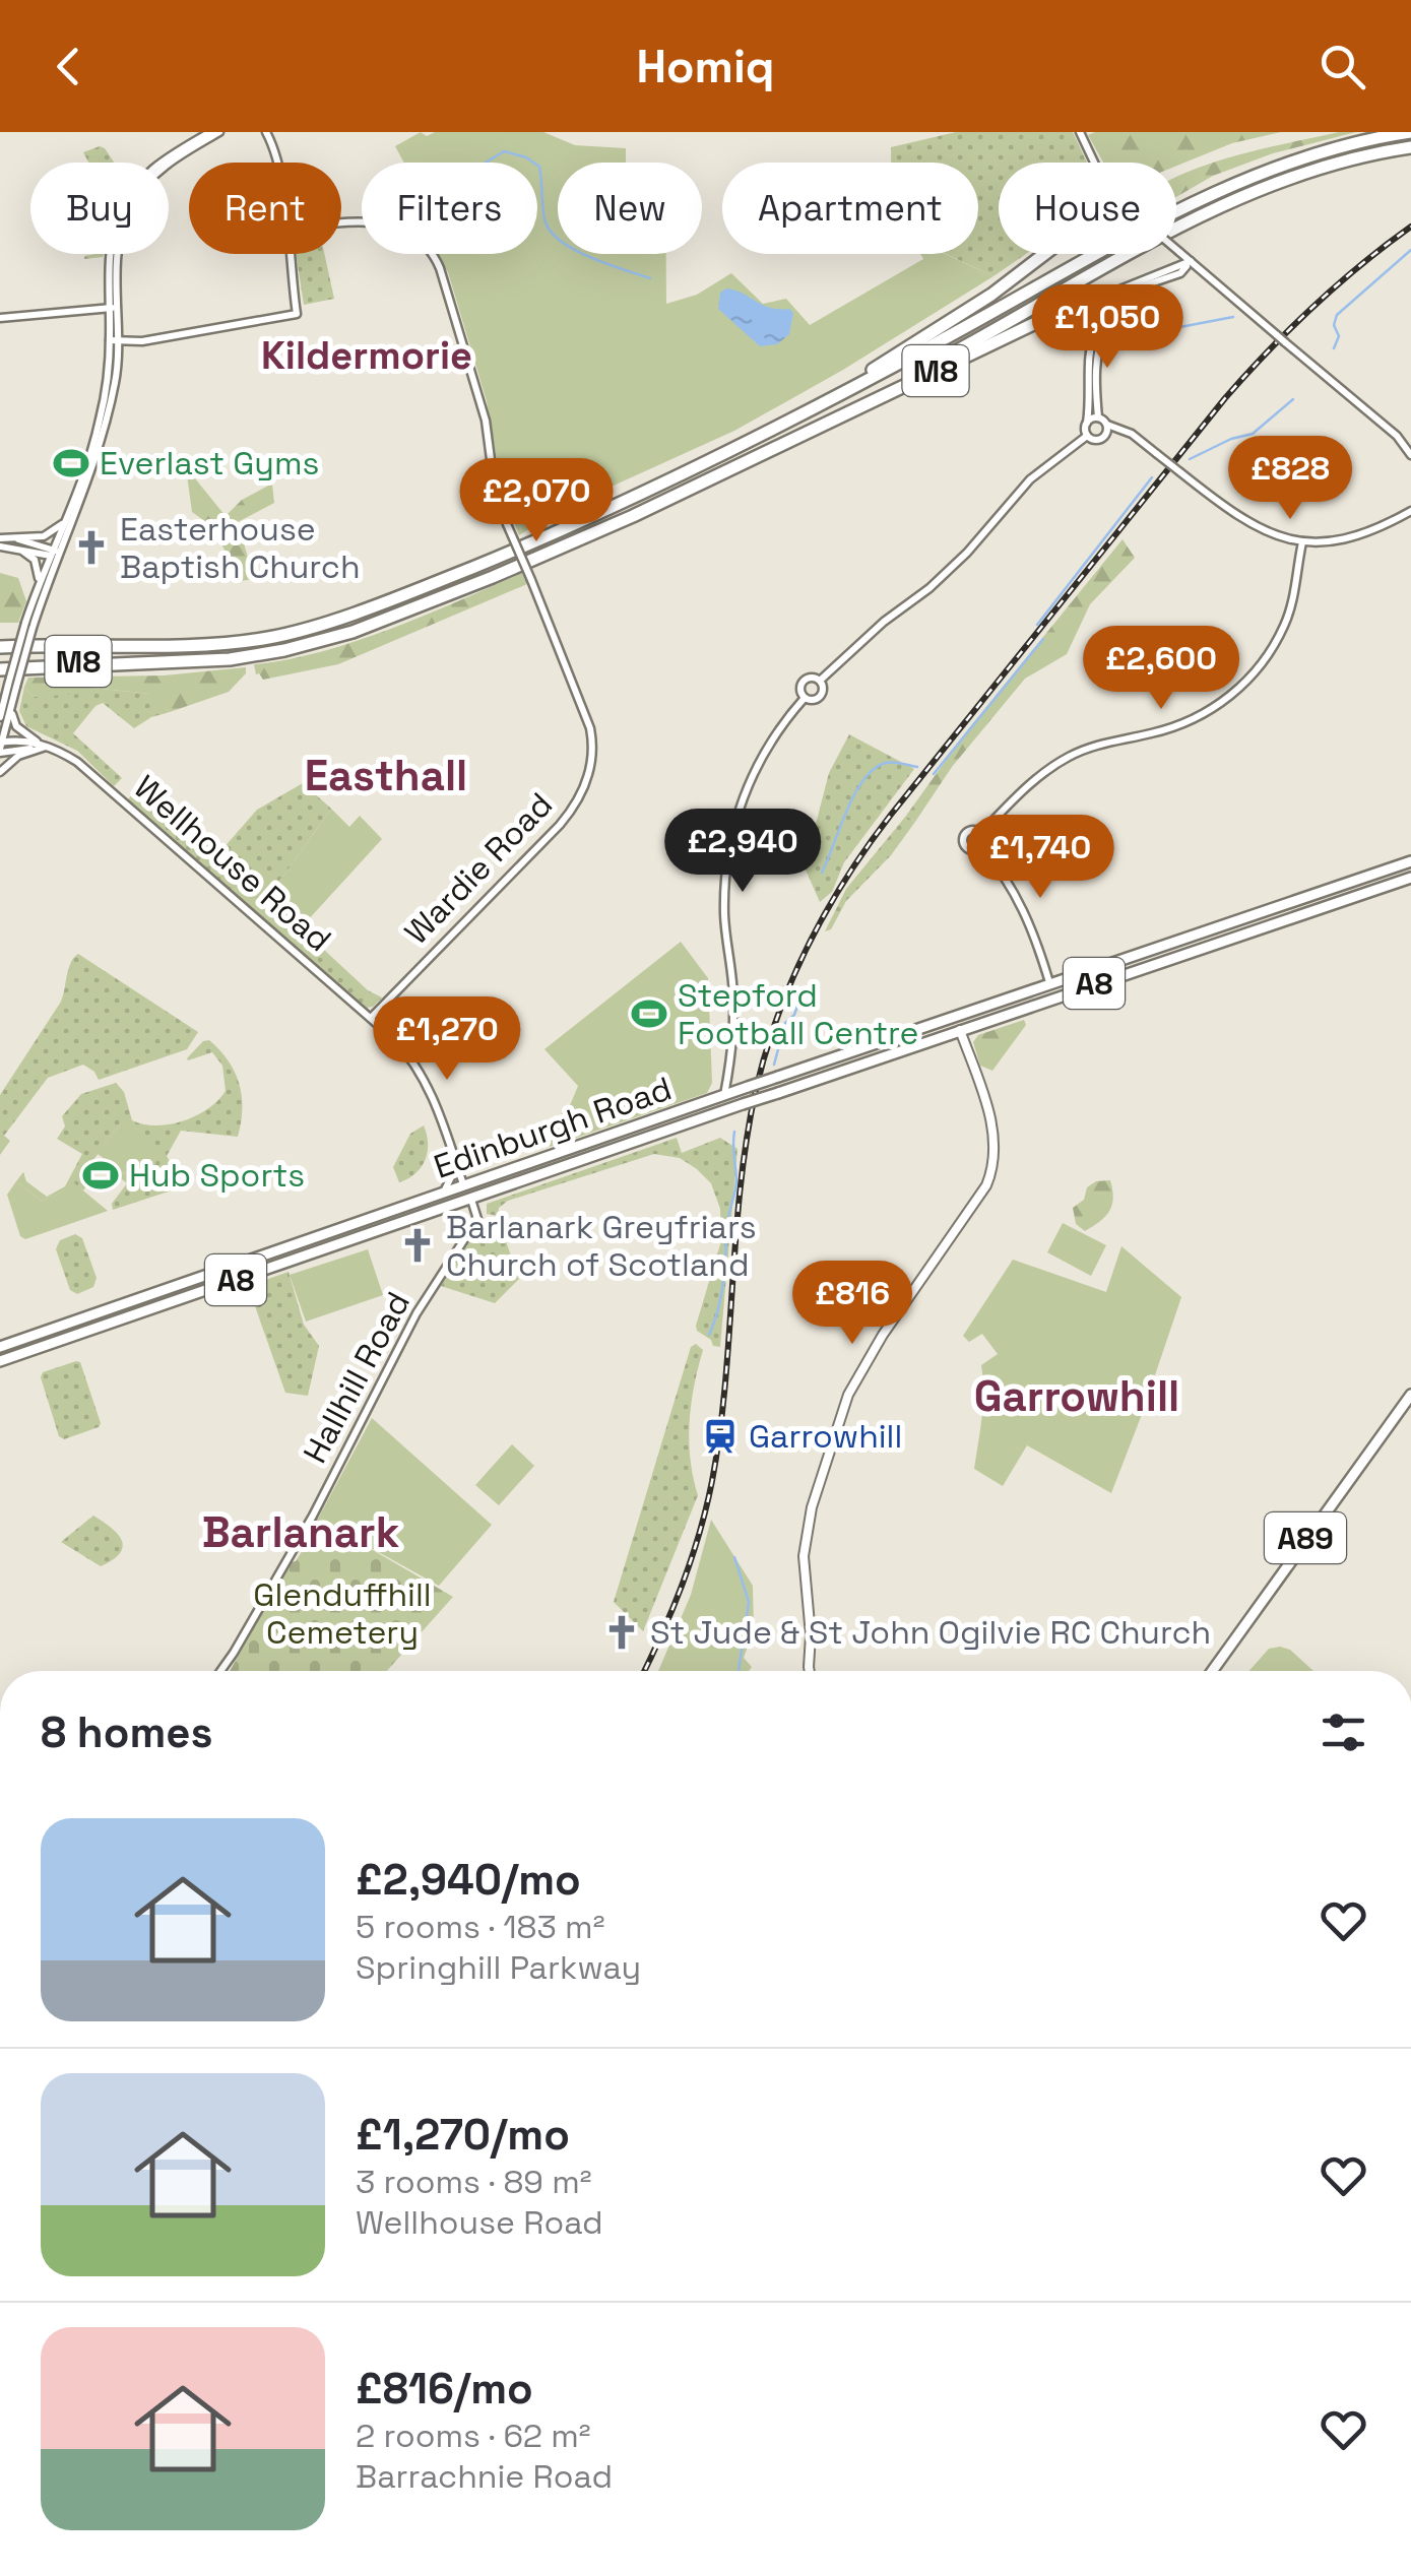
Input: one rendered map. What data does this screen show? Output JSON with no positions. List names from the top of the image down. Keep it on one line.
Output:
{"streets":{"highway":["M8"],"main road":["A8","Edinburgh Road","A89"],"street":["Wellhouse Road","Wardie Road","Hallhill Road"]},"crossings":[["Wellhouse Road","Wardie Road"],["Wellhouse Road","Edinburgh Road"],["A8","Edinburgh Road"],["Edinburgh Road","Hallhill Road"]],"districts":["Kildermorie","Easthall","Garrowhill","Barlanark"],"parks":["Glenduffhill Cemetery"],"places":{"sports":["Everlast Gyms","Stepford Football Centre","Hub Sports"],"church":["Easterhouse Baptish Church","Barlanark Greyfriars Church of Scotland","St Jude & St John Ogilvie RC Church"],"station":["Garrowhill"]},"page":{"header":"Homiq","chip":["Buy","Rent","Filters","New","Apartment","House"],"price":["£1,050","£828","£2,070","£2,600","£2,940","£1,740","£1,270","£816"],"heading":"8 homes","list":[{"name":"£2,940/mo","note":"5 rooms · 183 m² · Springhill Parkway"},{"name":"£1,270/mo","note":"3 rooms · 89 m² · Wellhouse Road"},{"name":"£816/mo","note":"2 rooms · 62 m² · Barrachnie Road"}]}}
